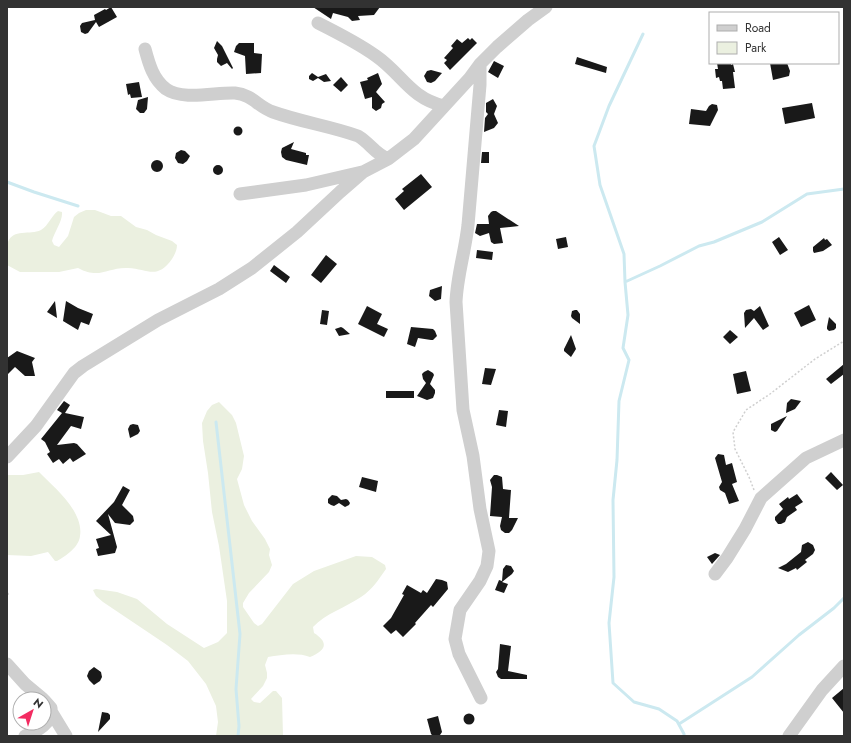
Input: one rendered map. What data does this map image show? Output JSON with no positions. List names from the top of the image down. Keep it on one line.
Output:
{"legend":["Road","Park"],"north":"top right"}
